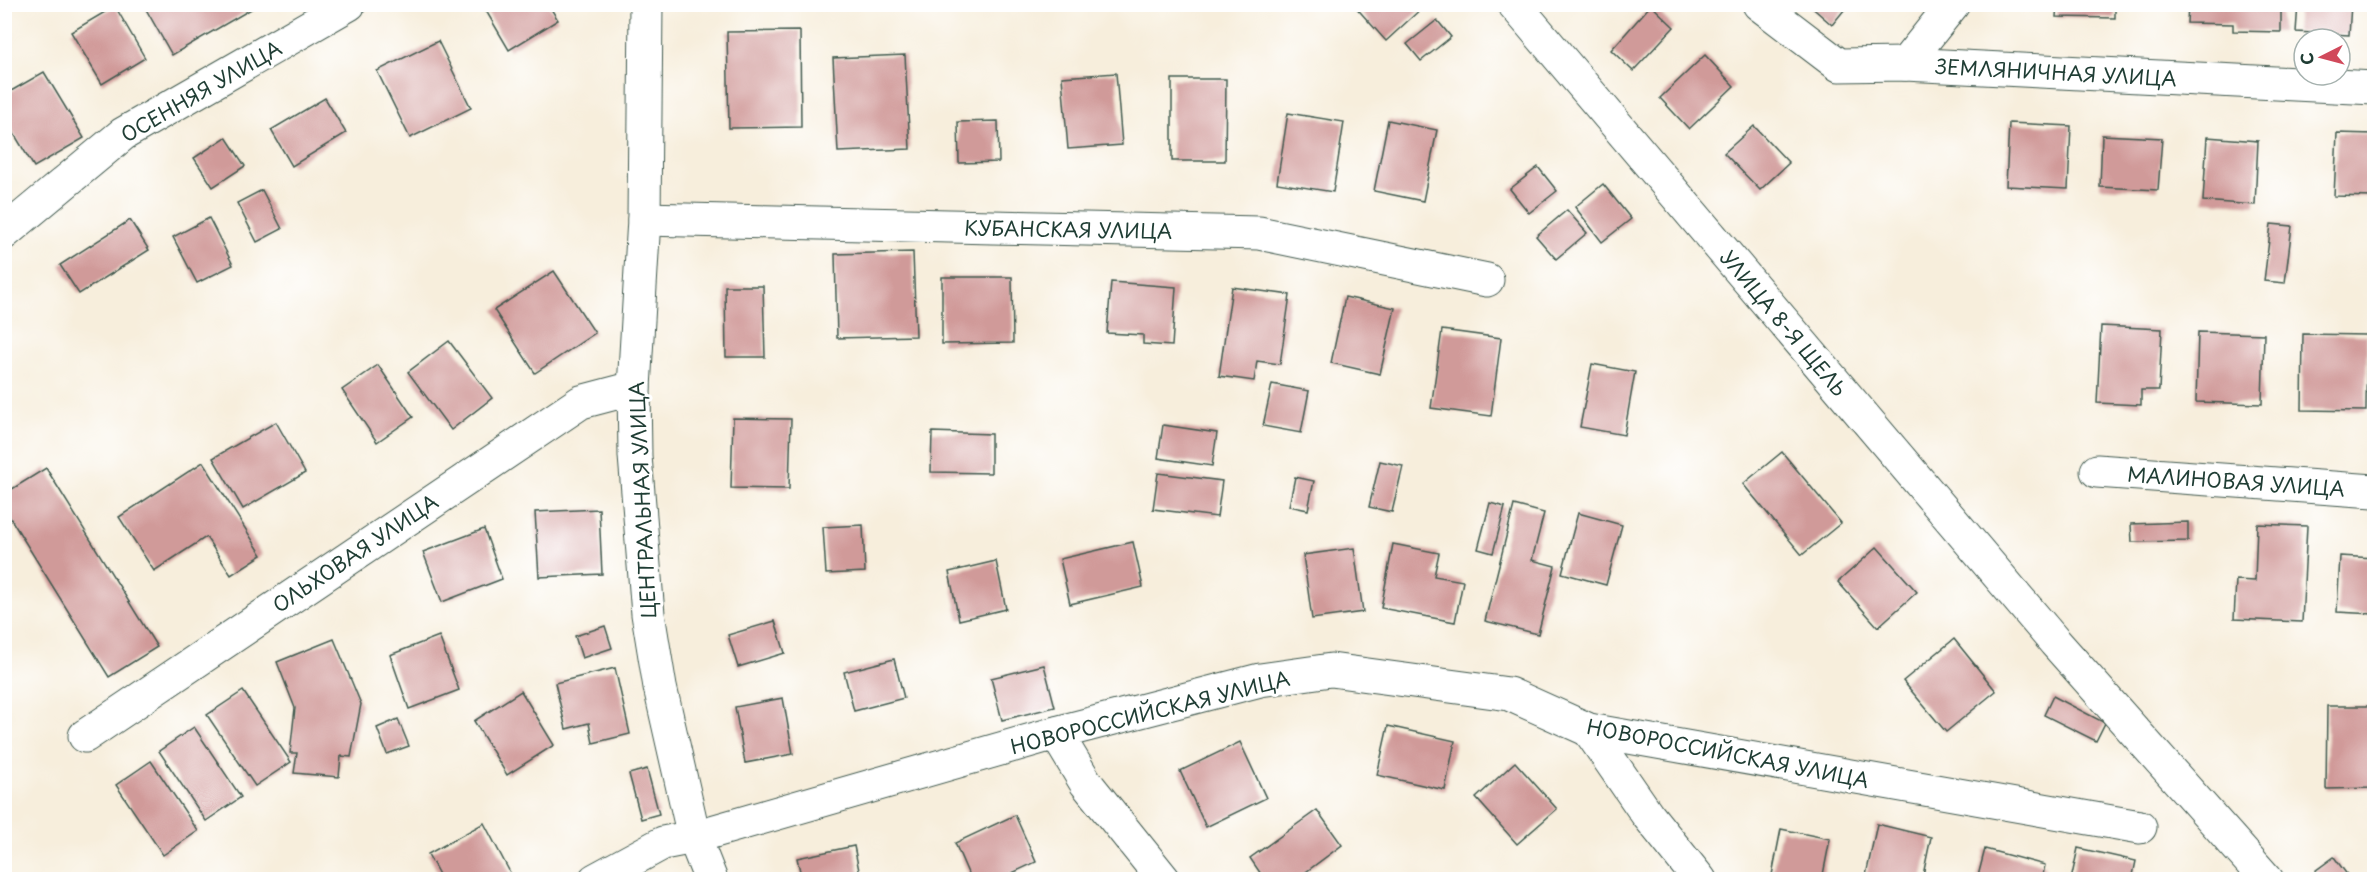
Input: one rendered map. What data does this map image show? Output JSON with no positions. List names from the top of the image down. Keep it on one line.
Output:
{"streets":{"street":["ЗЕМЛЯНИЧНАЯ УЛИЦА","ОСЕННЯЯ УЛИЦА","КУБАНСКАЯ УЛИЦА","УЛИЦА 8-Я ЩЕЛЬ","МАЛИНОВАЯ УЛИЦА","ЦЕНТРАЛЬНАЯ УЛИЦА","ОЛЬХОВАЯ УЛИЦА","НОВОРОССИЙСКАЯ УЛИЦА"]},"crossings":[["КУБАНСКАЯ УЛИЦА","ЦЕНТРАЛЬНАЯ УЛИЦА"],["ЦЕНТРАЛЬНАЯ УЛИЦА","ОЛЬХОВАЯ УЛИЦА"],["ЦЕНТРАЛЬНАЯ УЛИЦА","НОВОРОССИЙСКАЯ УЛИЦА"]],"north":"left"}
